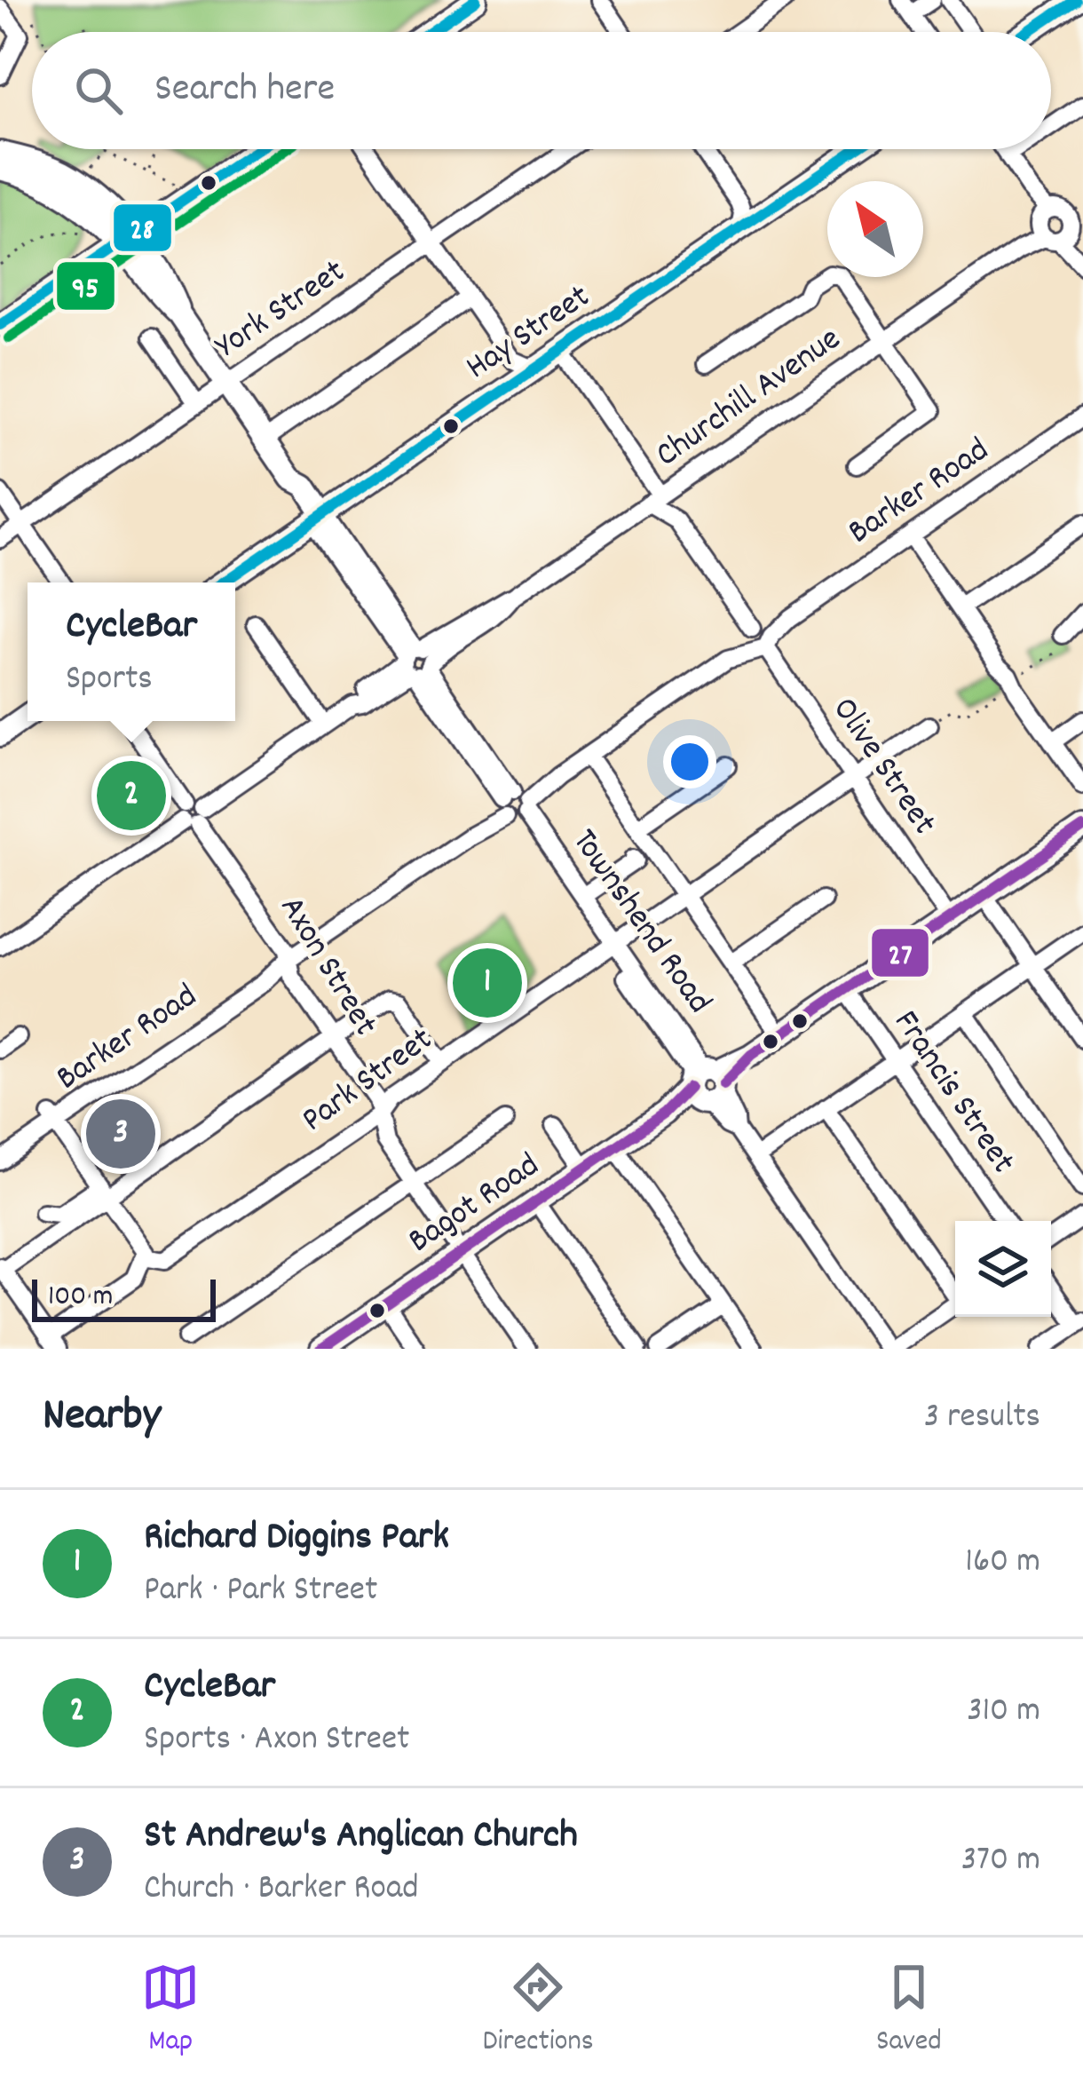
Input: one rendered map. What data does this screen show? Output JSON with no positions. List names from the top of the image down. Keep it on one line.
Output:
{"streets":{"main road":["Hay Street","Townshend Road","Bagot Road"],"street":["York Street","Churchill Avenue","Barker Road","Olive Street","Axon Street","Park Street","Francis Street"]},"crossings":[["York Street","Townshend Road"],["Hay Street","Olive Street"],["Hay Street","Townshend Road"],["Churchill Avenue","Olive Street"],["Churchill Avenue","Townshend Road"],["Churchill Avenue","Axon Street"],["Barker Road","Olive Street"],["Barker Road","Townshend Road"],["Barker Road","Axon Street"],["Olive Street","Park Street"],["Olive Street","Bagot Road"],["Townshend Road","Park Street"],["Townshend Road","Bagot Road"],["Axon Street","Park Street"],["Axon Street","Bagot Road"],["Francis Street","Bagot Road"]],"lines":["transit line 28","transit line 95","transit line 27"],"scale_bar":"100 m","north":"top left","page":{"search":"Search here","popup":["CycleBar","Sports"],"pins":["2","1","3"],"scale":"100 m","heading":["Nearby","3 results"],"list":[{"mark":"1","name":"Richard Diggins Park","note":"Park · Park Street","value":"160 m"},{"mark":"2","name":"CycleBar","note":"Sports · Axon Street","value":"310 m"},{"mark":"3","name":"St Andrew's Anglican Church","note":"Church · Barker Road","value":"370 m"}],"nav":["Map","Directions","Saved"]}}
